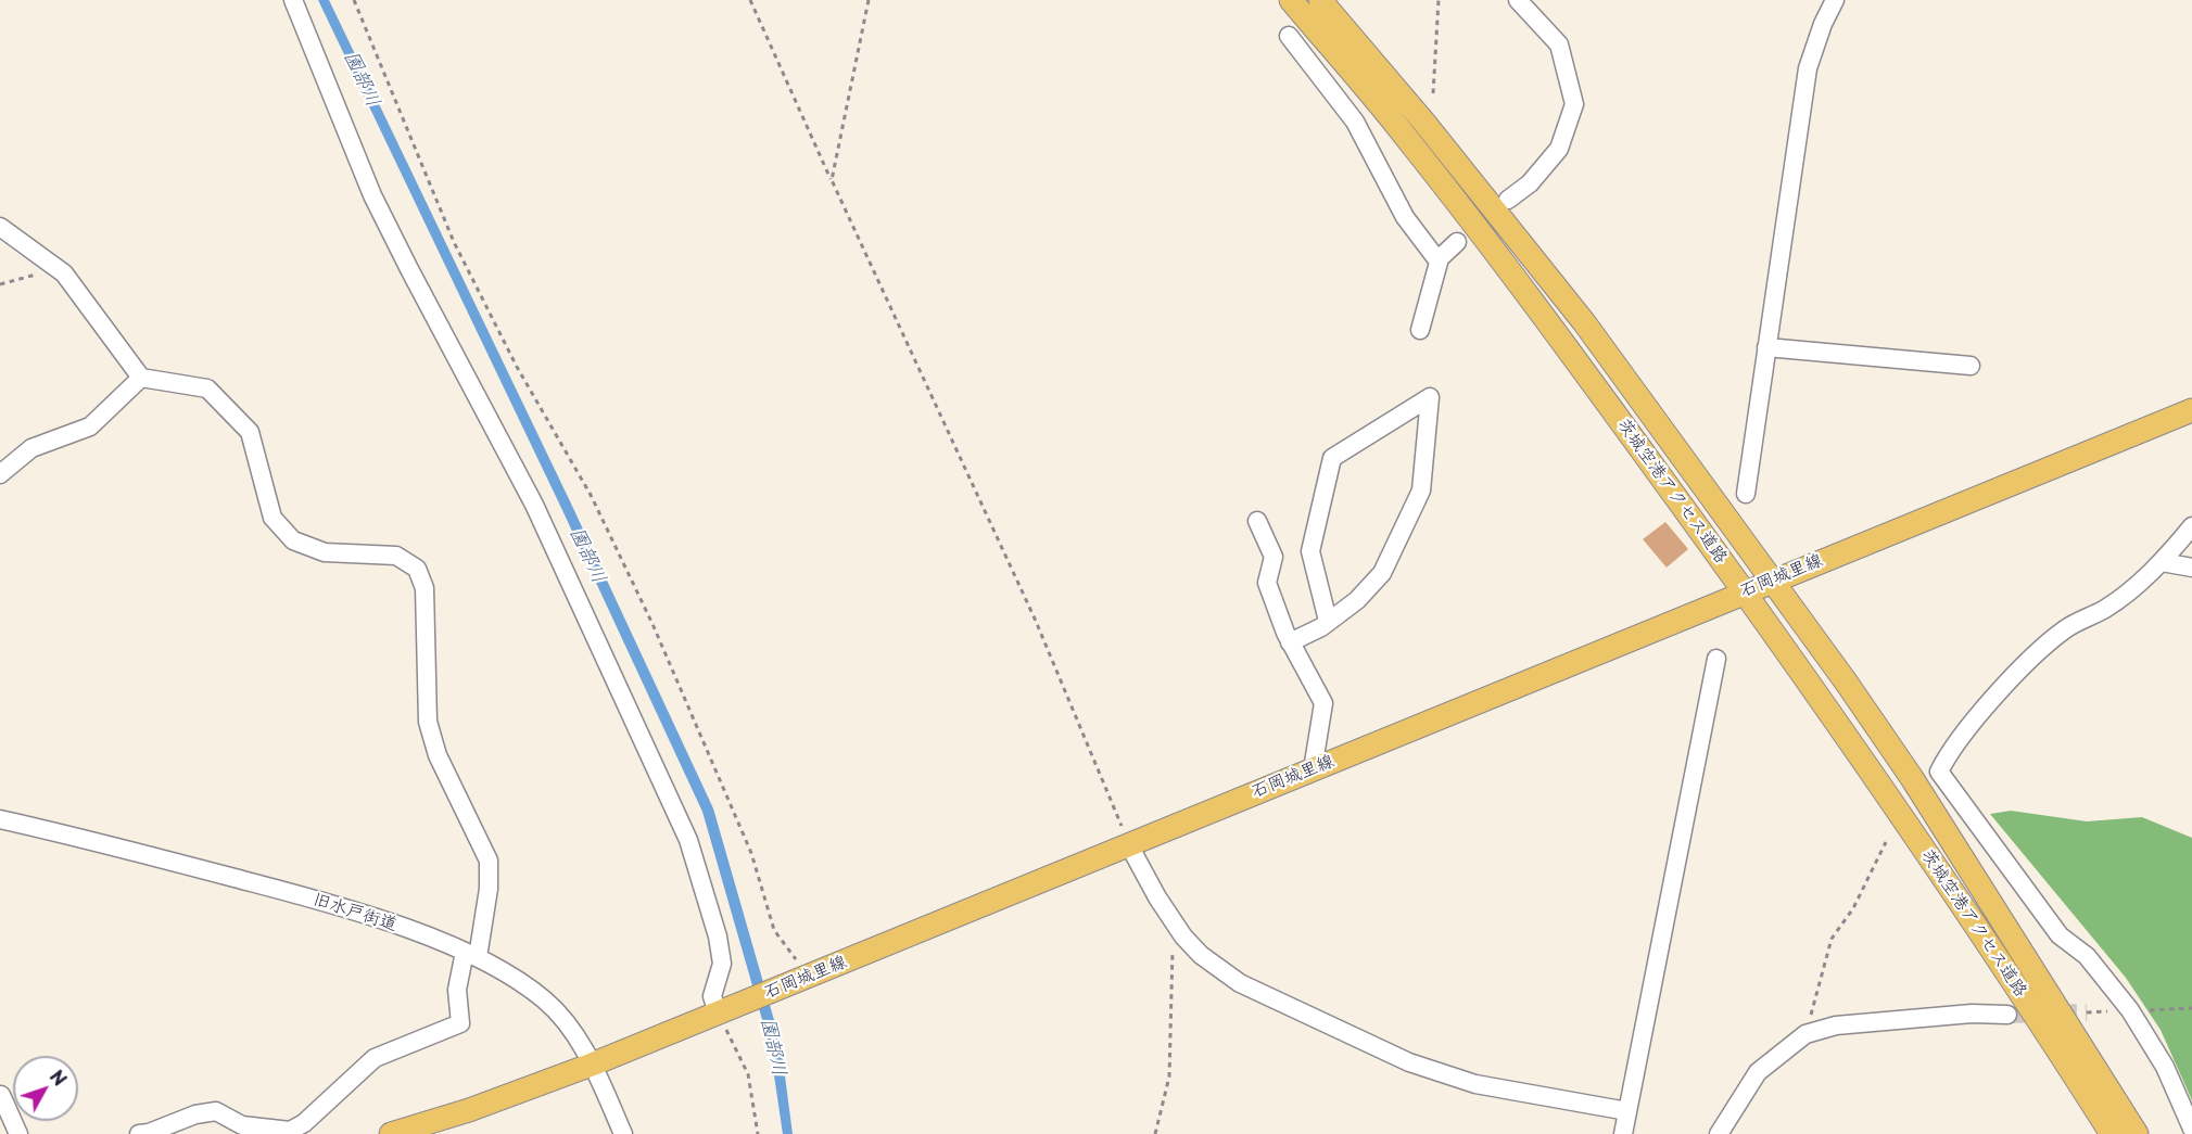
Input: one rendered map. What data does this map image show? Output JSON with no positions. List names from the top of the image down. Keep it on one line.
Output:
{"streets":{"main road":["茨城空港アクセス道路","石岡城里線"],"street":["旧水戸街道"]},"crossings":[["茨城空港アクセス道路","石岡城里線"],["石岡城里線","旧水戸街道"]],"water":["園部川"],"north":"top right"}
